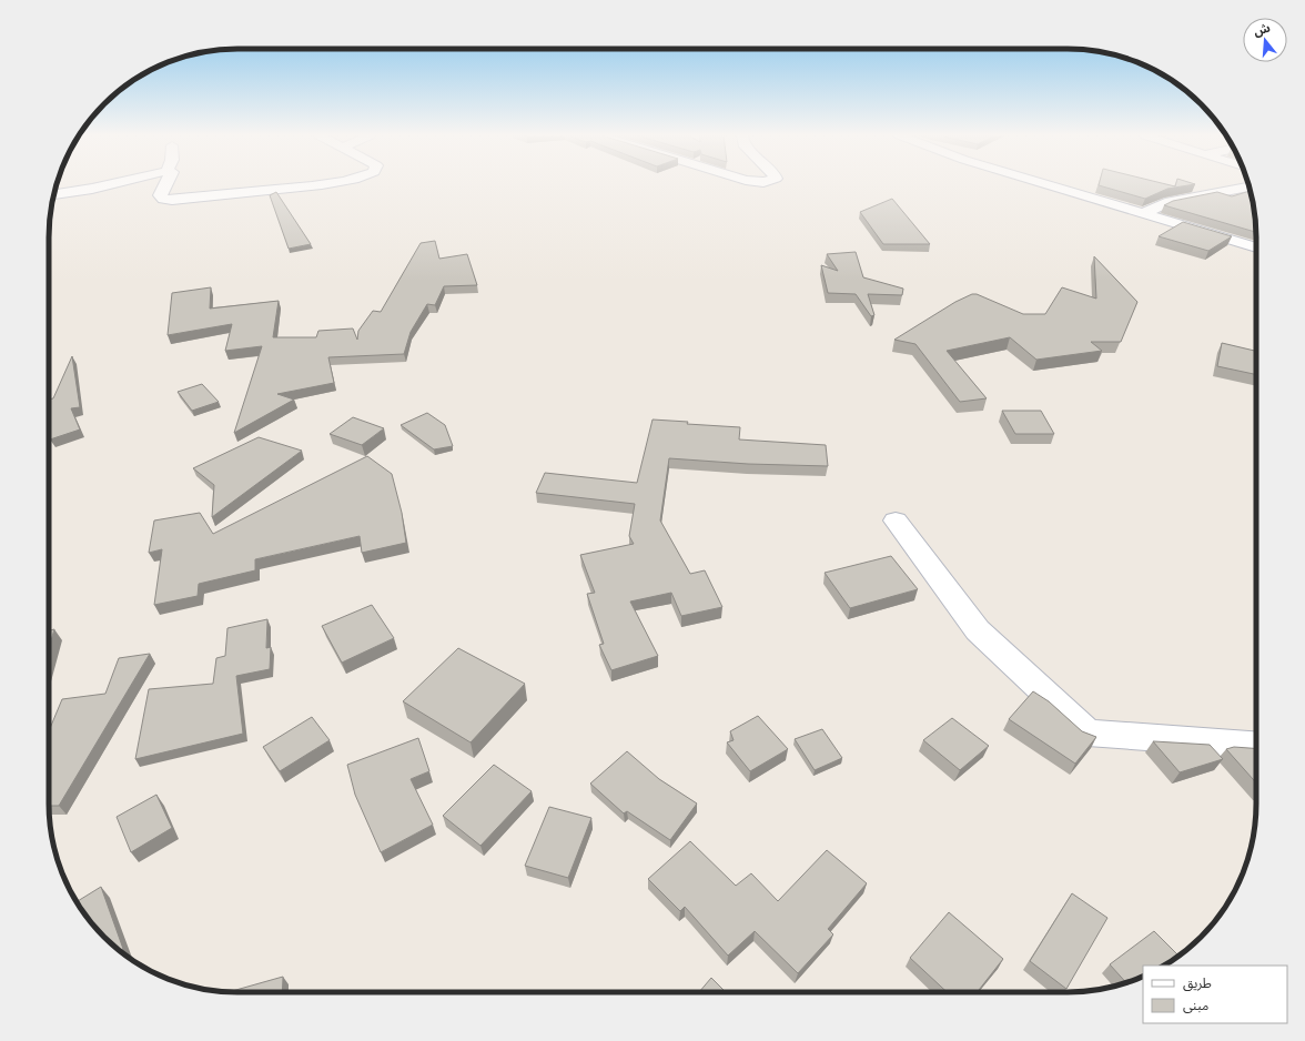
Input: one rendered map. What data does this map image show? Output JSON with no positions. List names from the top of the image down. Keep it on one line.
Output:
{"legend":["طريق","مبنى"],"north":"top"}
